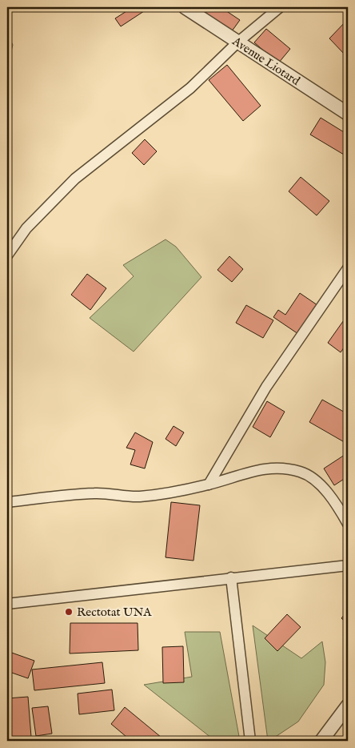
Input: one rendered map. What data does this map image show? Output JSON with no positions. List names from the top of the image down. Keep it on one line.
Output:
{"streets":{"street":["Avenue Liotard"]},"places":["Rectotat UNA"]}
